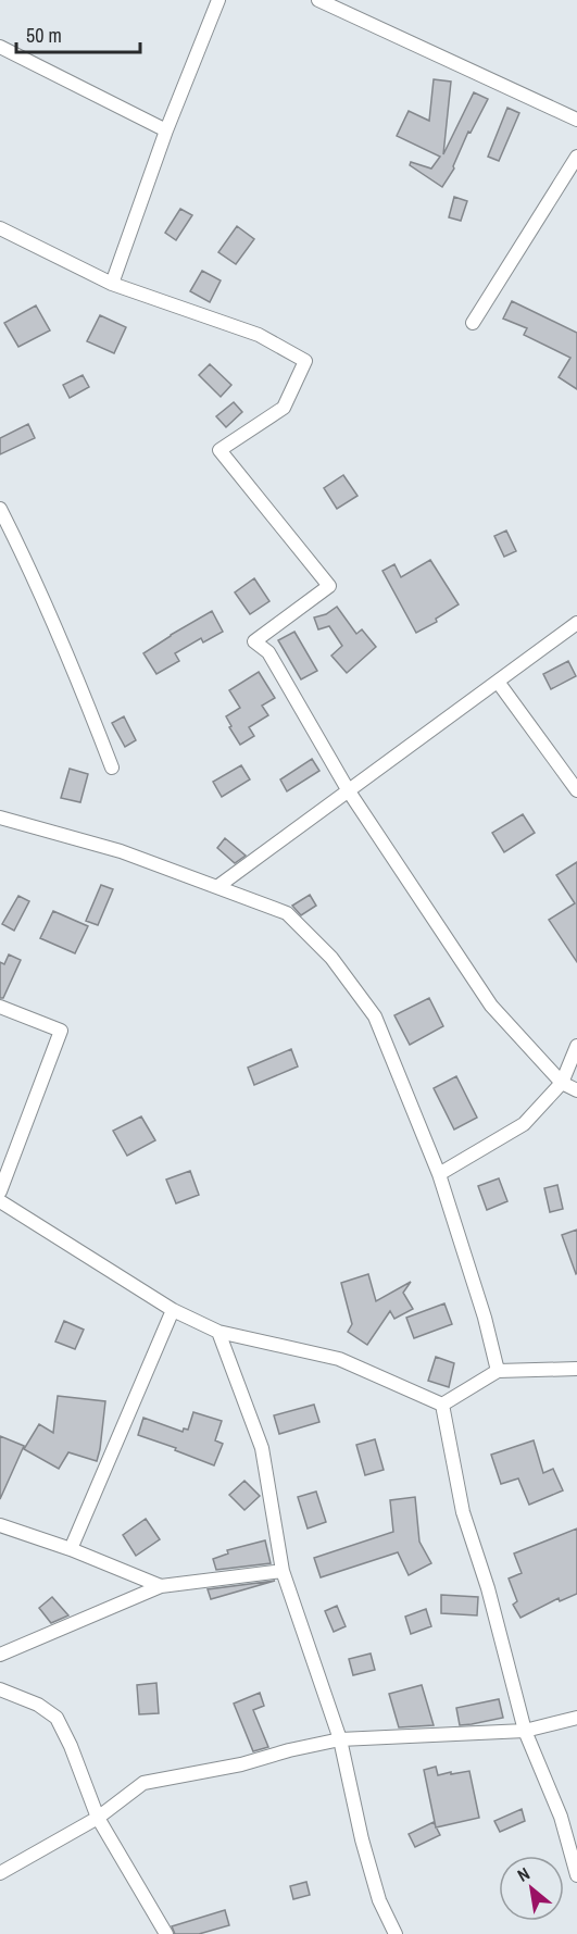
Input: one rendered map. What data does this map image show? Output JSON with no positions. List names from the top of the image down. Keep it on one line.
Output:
{"scale_bar":"50 m","north":"top left"}
